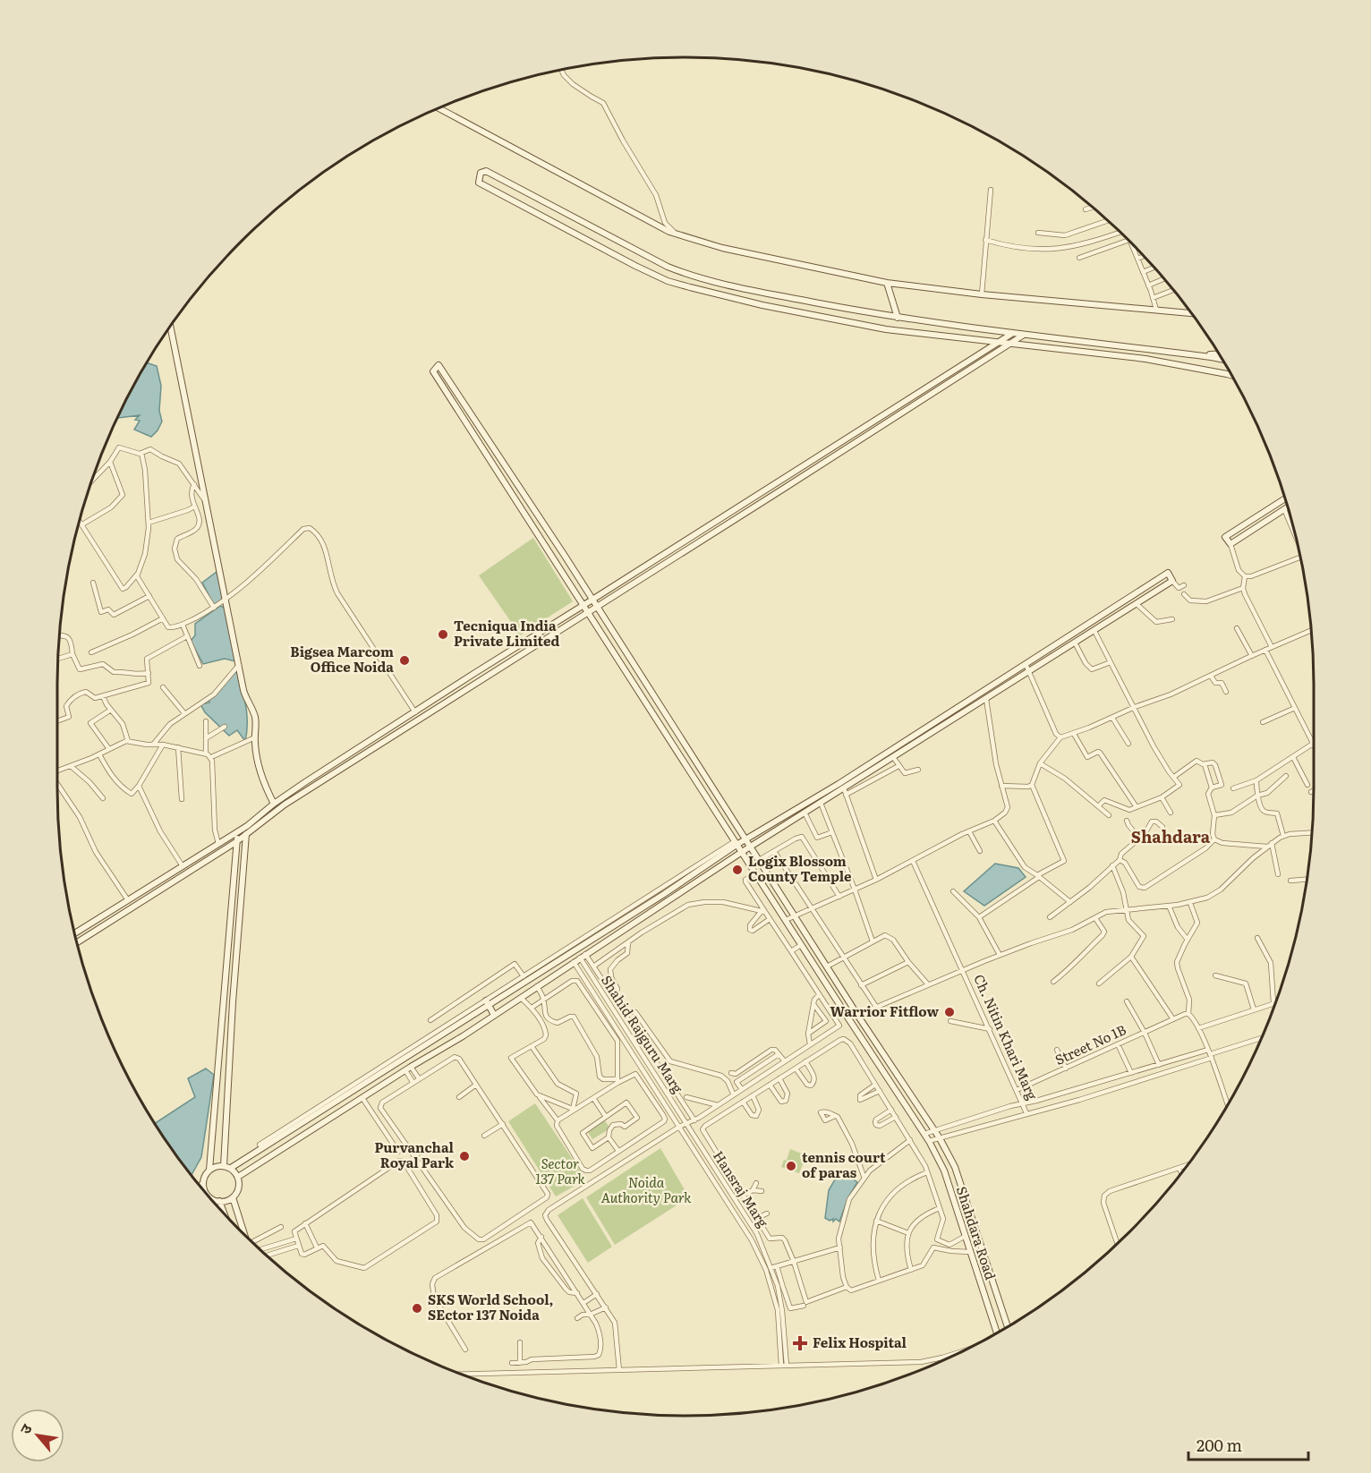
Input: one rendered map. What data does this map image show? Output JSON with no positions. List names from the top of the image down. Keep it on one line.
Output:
{"streets":{"street":["Shahid Rajguru Marg","Ch. Nitin Khari Marg","Street No 1B","Hansraj Marg","Shahdara Road"]},"crossings":[["Shahid Rajguru Marg","Hansraj Marg"],["Ch. Nitin Khari Marg","Street No 1B"]],"districts":["Shahdara"],"parks":["Sector 137 Park","Noida Authority Park"],"places":{"other":["Tecniqua India Private Limited","Bigsea Marcom Office Noida","Logix Blossom County Temple","Warrior Fitflow","Purvanchal Royal Park","tennis court of paras","SKS World School, SEctor 137 Noida"],"health":["Felix Hospital"]},"scale_bar":"200 m","north":"top left"}
